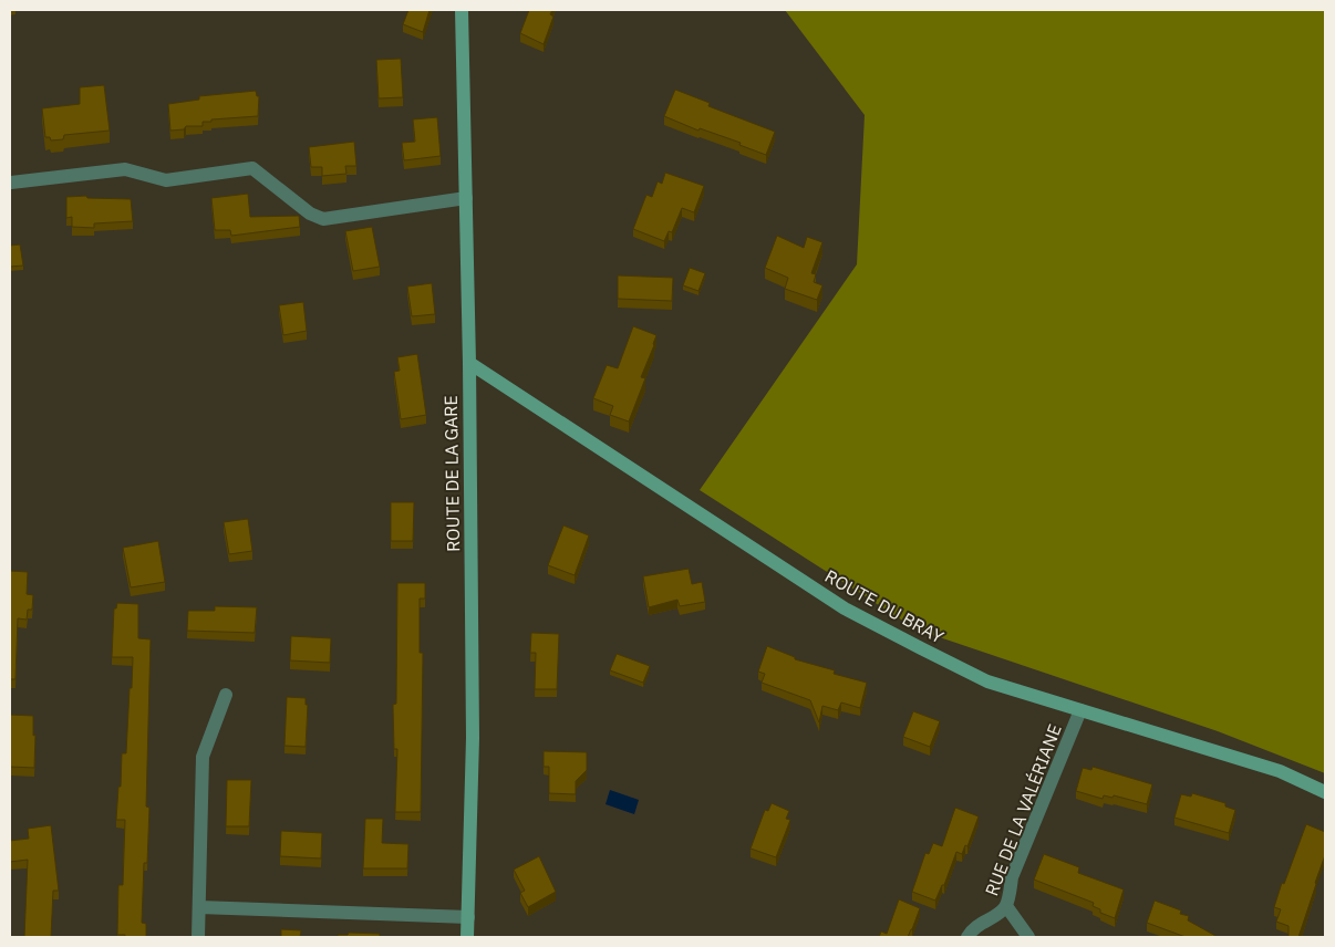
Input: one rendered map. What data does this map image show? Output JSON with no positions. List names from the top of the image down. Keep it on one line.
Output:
{"streets":{"street":["ROUTE DE LA GARE","ROUTE DU BRAY","RUE DE LA VALÉRIANE"]},"crossings":[["ROUTE DE LA GARE","ROUTE DU BRAY"],["ROUTE DU BRAY","RUE DE LA VALÉRIANE"]]}
